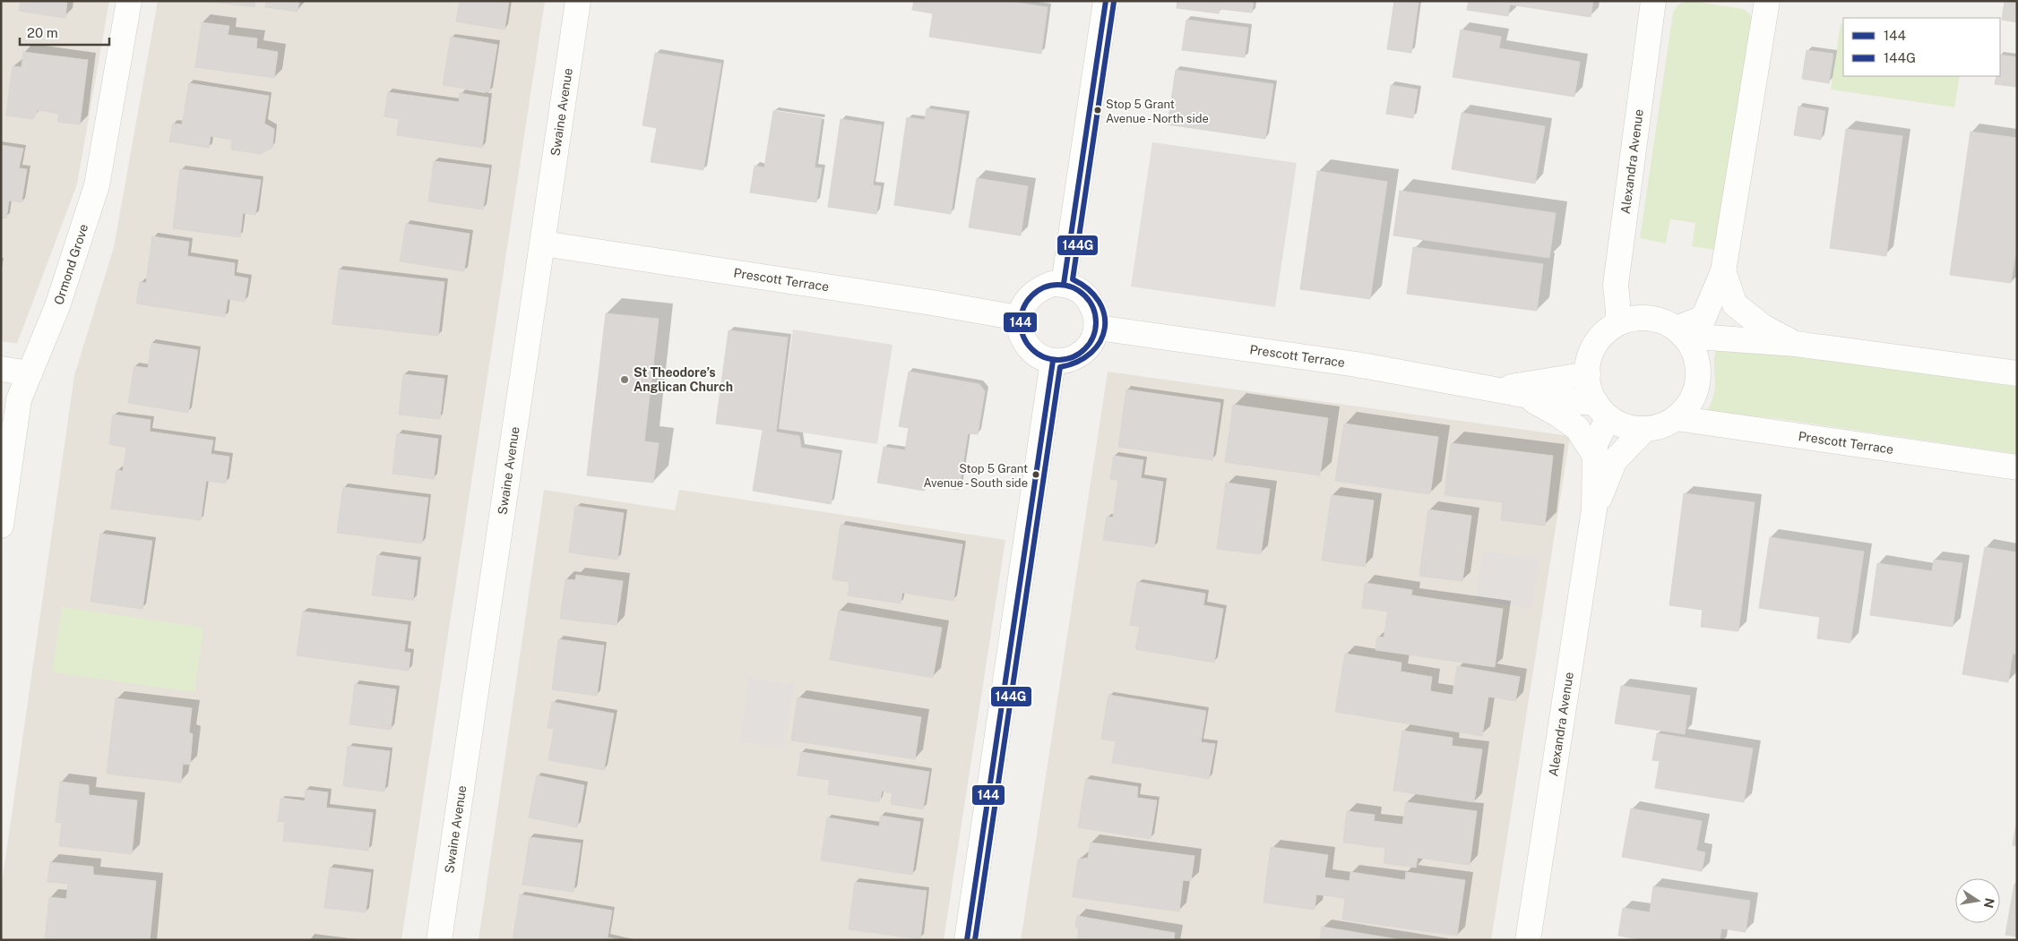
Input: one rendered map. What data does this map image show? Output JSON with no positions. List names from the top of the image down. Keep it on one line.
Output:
{"streets":{"street":["Swaine Avenue","Alexandra Avenue","Ormond Grove","Prescott Terrace"]},"crossings":[["Swaine Avenue","Prescott Terrace"],["Alexandra Avenue","Prescott Terrace"]],"places":["Stop 5 Grant Avenue - North side","St Theodore’s Anglican Church","Stop 5 Grant Avenue - South side"],"lines":["transit line 144","transit line 144G"],"legend":["144","144G"],"scale_bar":"20 m","north":"right"}
